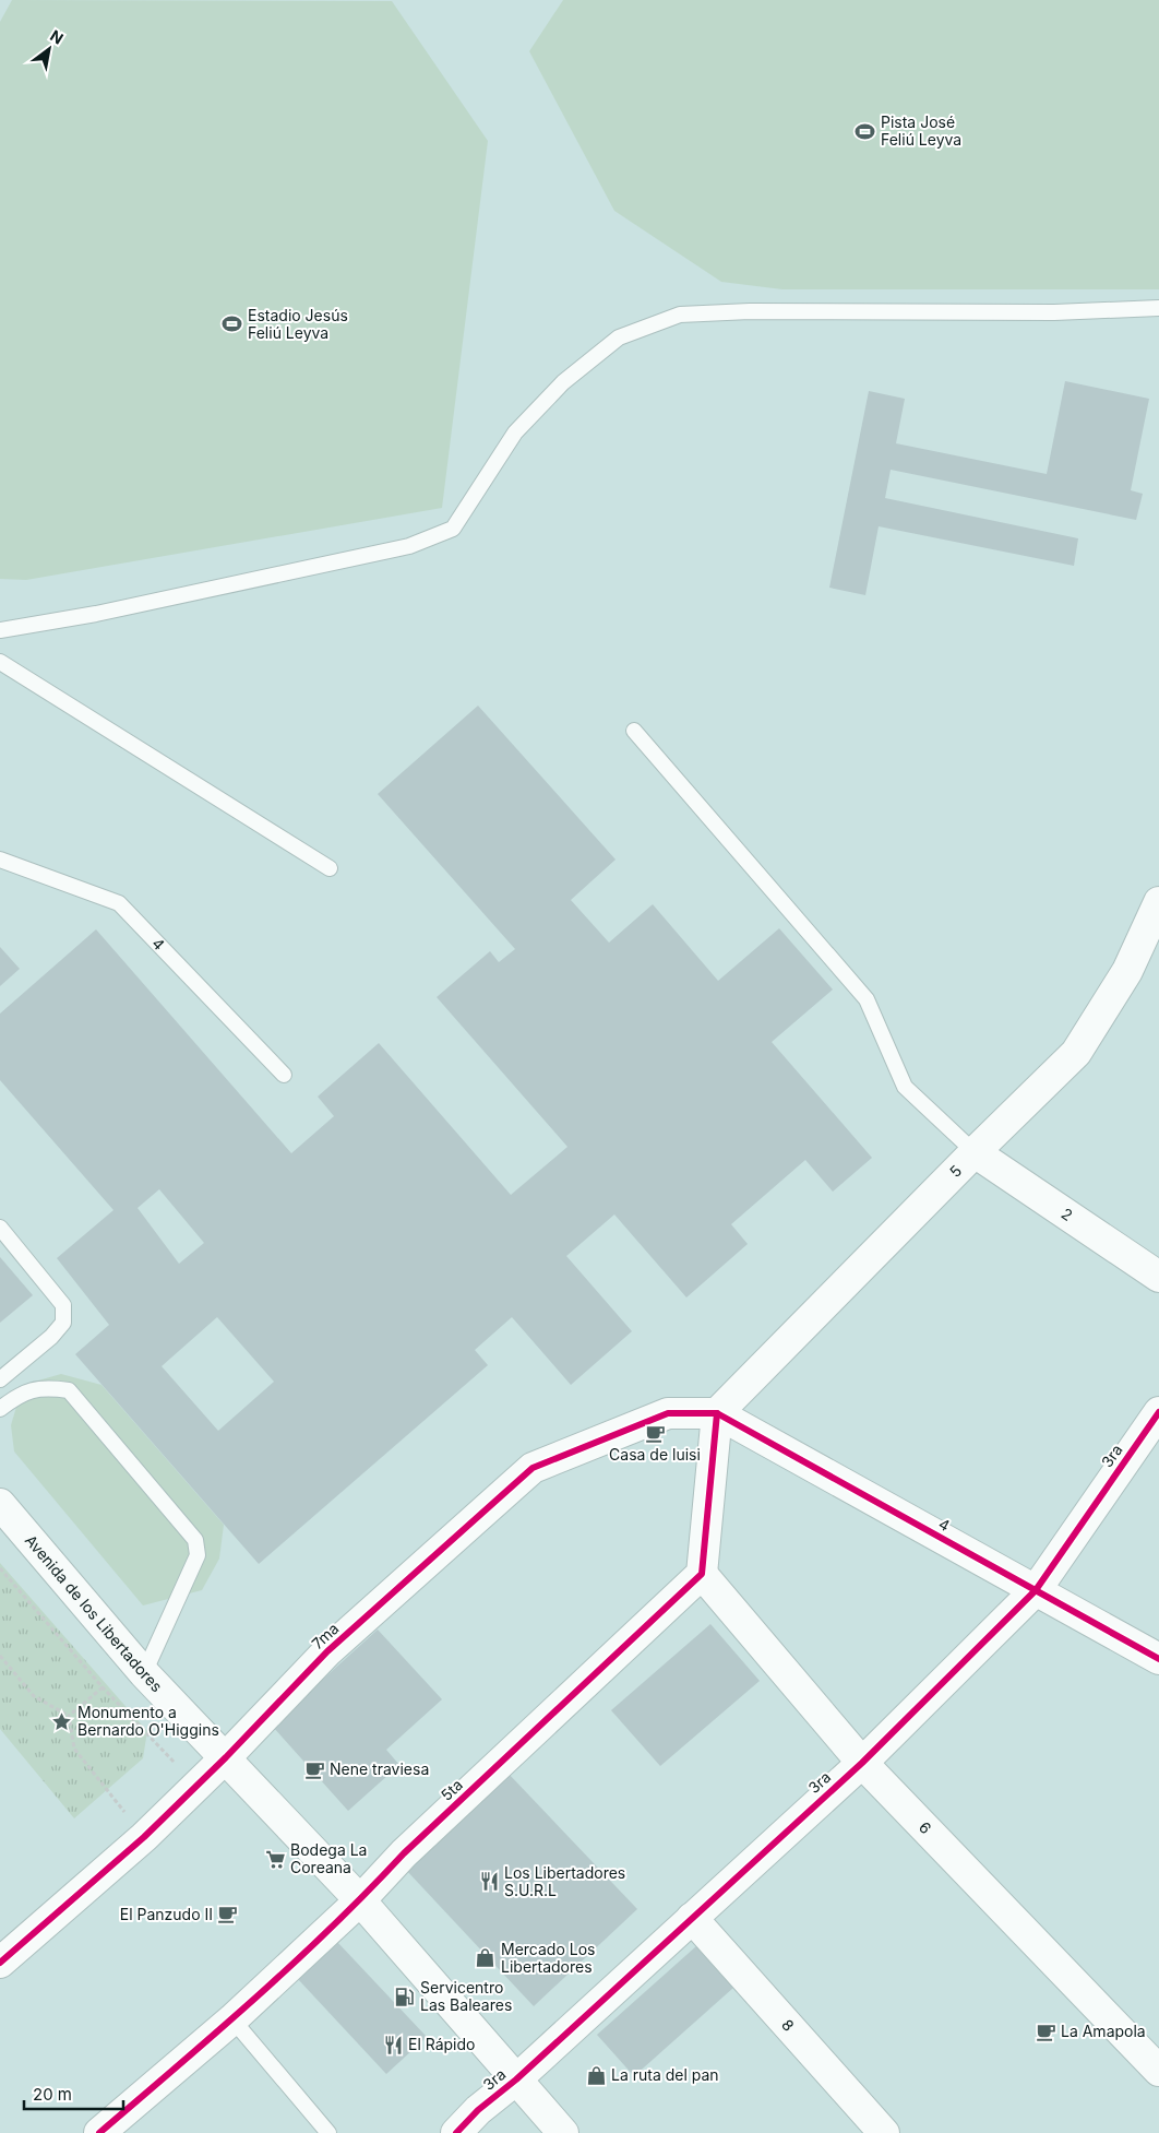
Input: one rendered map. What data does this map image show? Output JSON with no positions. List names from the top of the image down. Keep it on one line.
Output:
{"streets":{"street":["4","5","2","3ra","Avenida de los Libertadores","7ma","5ta","6","8"]},"crossings":[["4","5"],["4","3ra"],["4","7ma"],["5","2"],["5","7ma"],["3ra","Avenida de los Libertadores"],["3ra","6"],["3ra","8"],["Avenida de los Libertadores","7ma"],["Avenida de los Libertadores","5ta"],["5ta","6"]],"places":{"sports":["Pista José Feliú Leyva","Estadio Jesús Feliú Leyva"],"cafe":["Casa de luisi","Nene traviesa","El Panzudo II","La Amapola"],"place":["Monumento a Bernardo O'Higgins"],"supermarket":["Bodega La Coreana"],"restaurant":["Los Libertadores S.U.R.L","El Rápido"],"shop":["Mercado Los Libertadores","La ruta del pan"],"fuel station":["Servicentro Las Baleares"]},"scale_bar":"20 m","north":"top right"}
